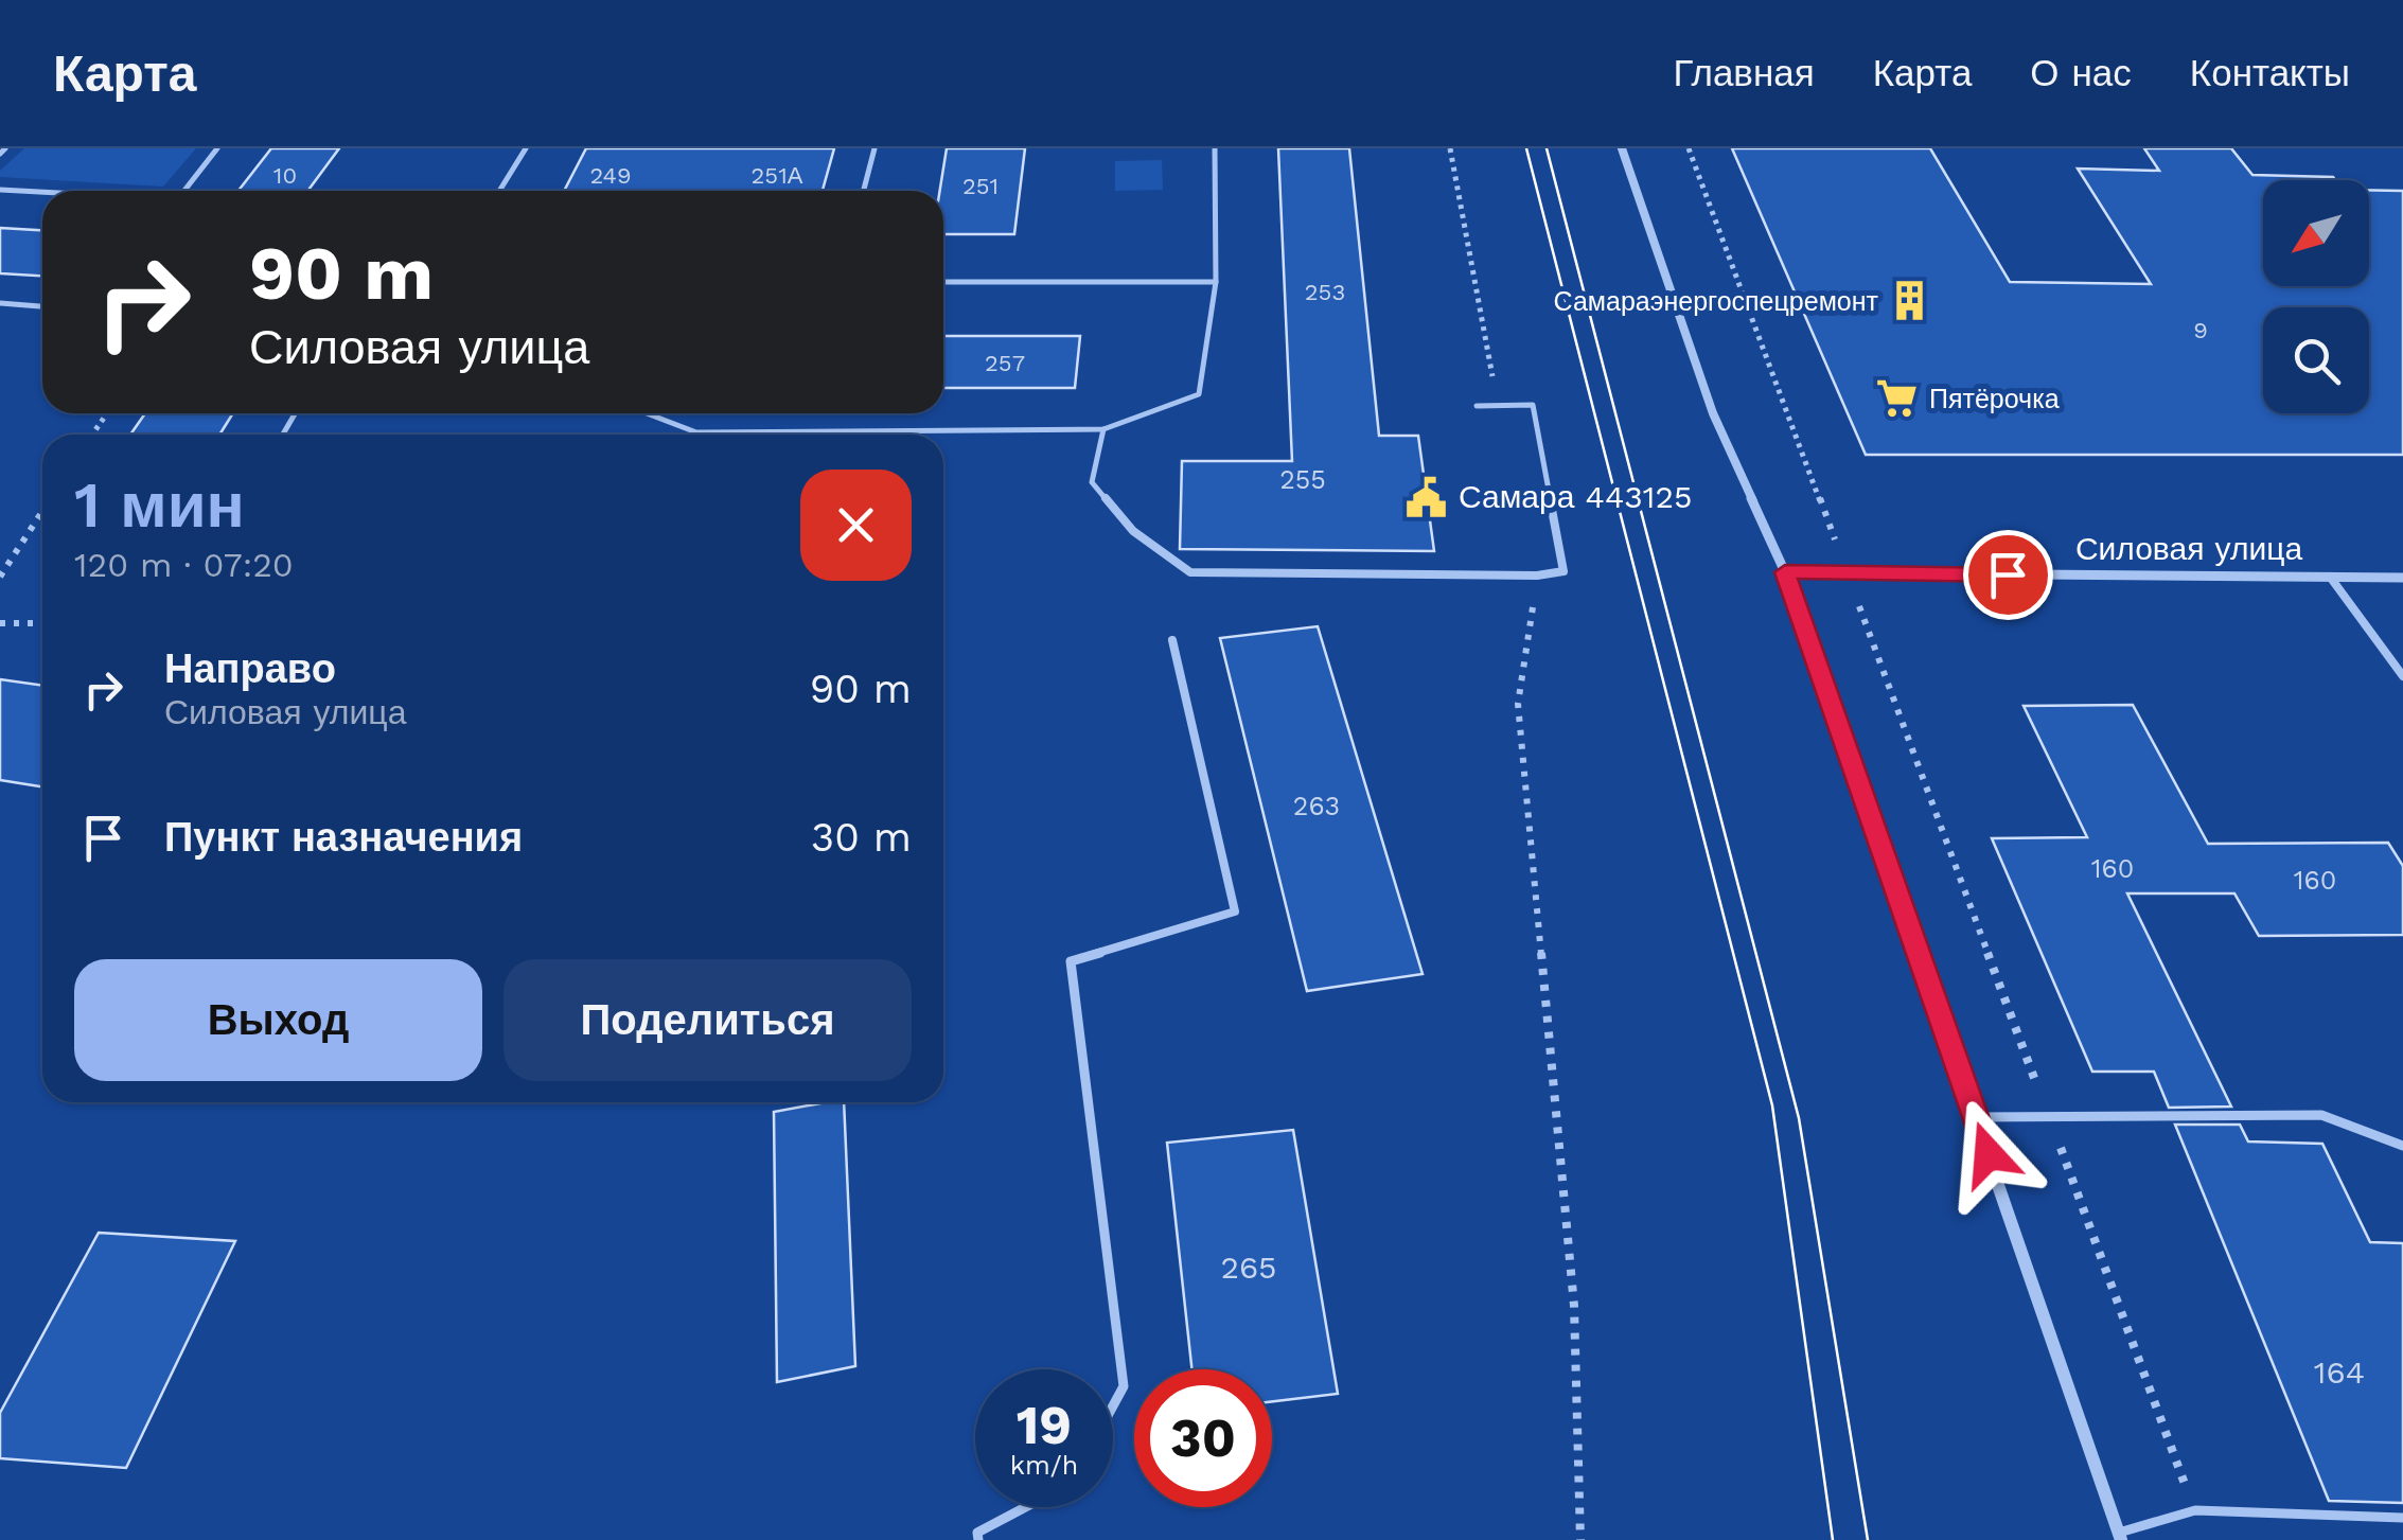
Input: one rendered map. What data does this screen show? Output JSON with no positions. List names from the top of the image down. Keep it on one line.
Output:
{"streets":{"street":["Силовая улица"]},"places":{"building":["Самараэнергоспецремонт"],"supermarket":["Пятёрочка"],"public building":["Самара 443125"]},"house_numbers":["10","249","251А","251","253","9","257","255","263","160","160","265","164"],"north":"bottom left","page":{"header":"Карта","nav":["Главная","Карта","О нас","Контакты"],"turn":["90 m","Силовая улица"],"heading":["1 мин","120 m · 07:20"],"list":[{"name":"Направо","note":"Силовая улица","value":"90 m"},{"name":"Пункт назначения","value":"30 m"}],"buttons":["Выход","Поделиться"],"speed":"19 km/h","limit":"30"}}
